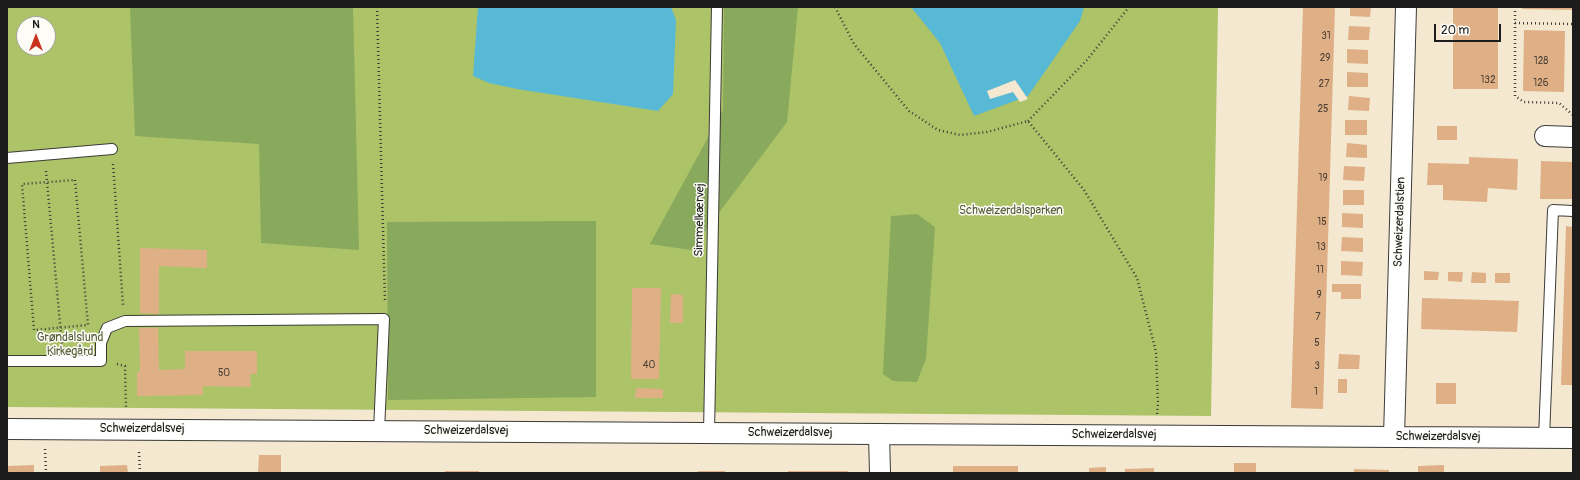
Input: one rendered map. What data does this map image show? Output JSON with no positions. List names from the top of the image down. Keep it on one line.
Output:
{"streets":{"street":["Schweizerdalstien","Schweizerdalsvej"],"lane":["Simmelkærvej"]},"crossings":[["Simmelkærvej","Schweizerdalsvej"],["Schweizerdalstien","Schweizerdalsvej"]],"parks":["Schweizerdalsparken","Grøndalslund Kirkegård"],"house_numbers":["31","29","128","132","126","27","25","19","15","13","11","9","7","5","40","3","50","1"],"scale_bar":"20 m","north":"top"}
